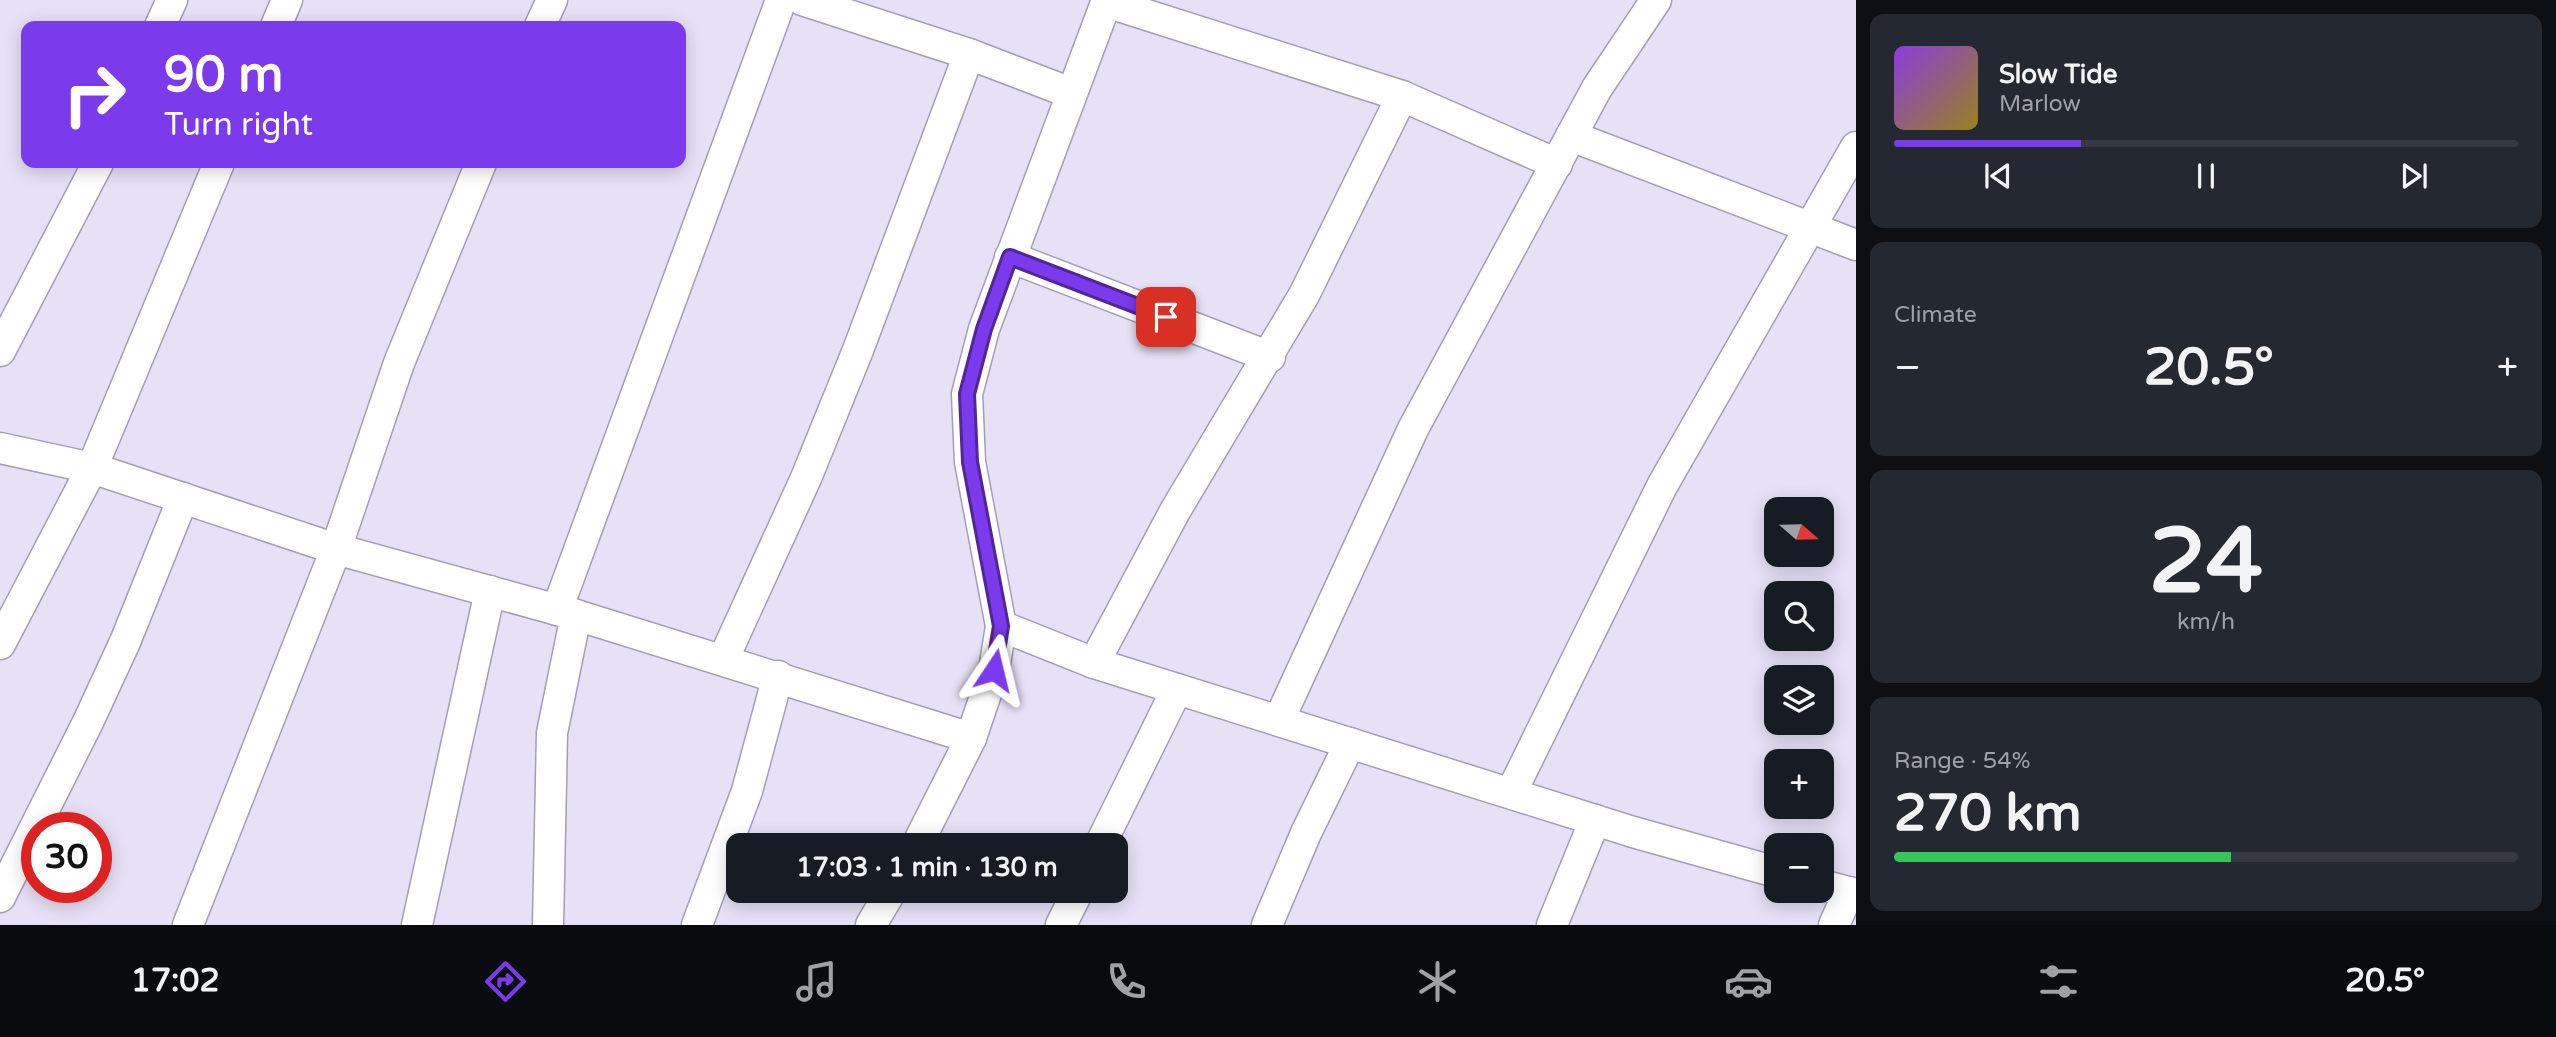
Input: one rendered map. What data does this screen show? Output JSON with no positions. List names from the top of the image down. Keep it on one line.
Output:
{"north":"right","page":{"turn":["90 m","Turn right"],"song":["Slow Tide","Marlow"],"tile":["Climate",["24","km/h"],["Range · 54%","270 km"]],"heat":["−","20.5°","+"],"map_buttons":["+","−"],"limit":"30","trip":"17:03 · 1 min · 130 m","tabs":["17:02","20.5°"]}}
